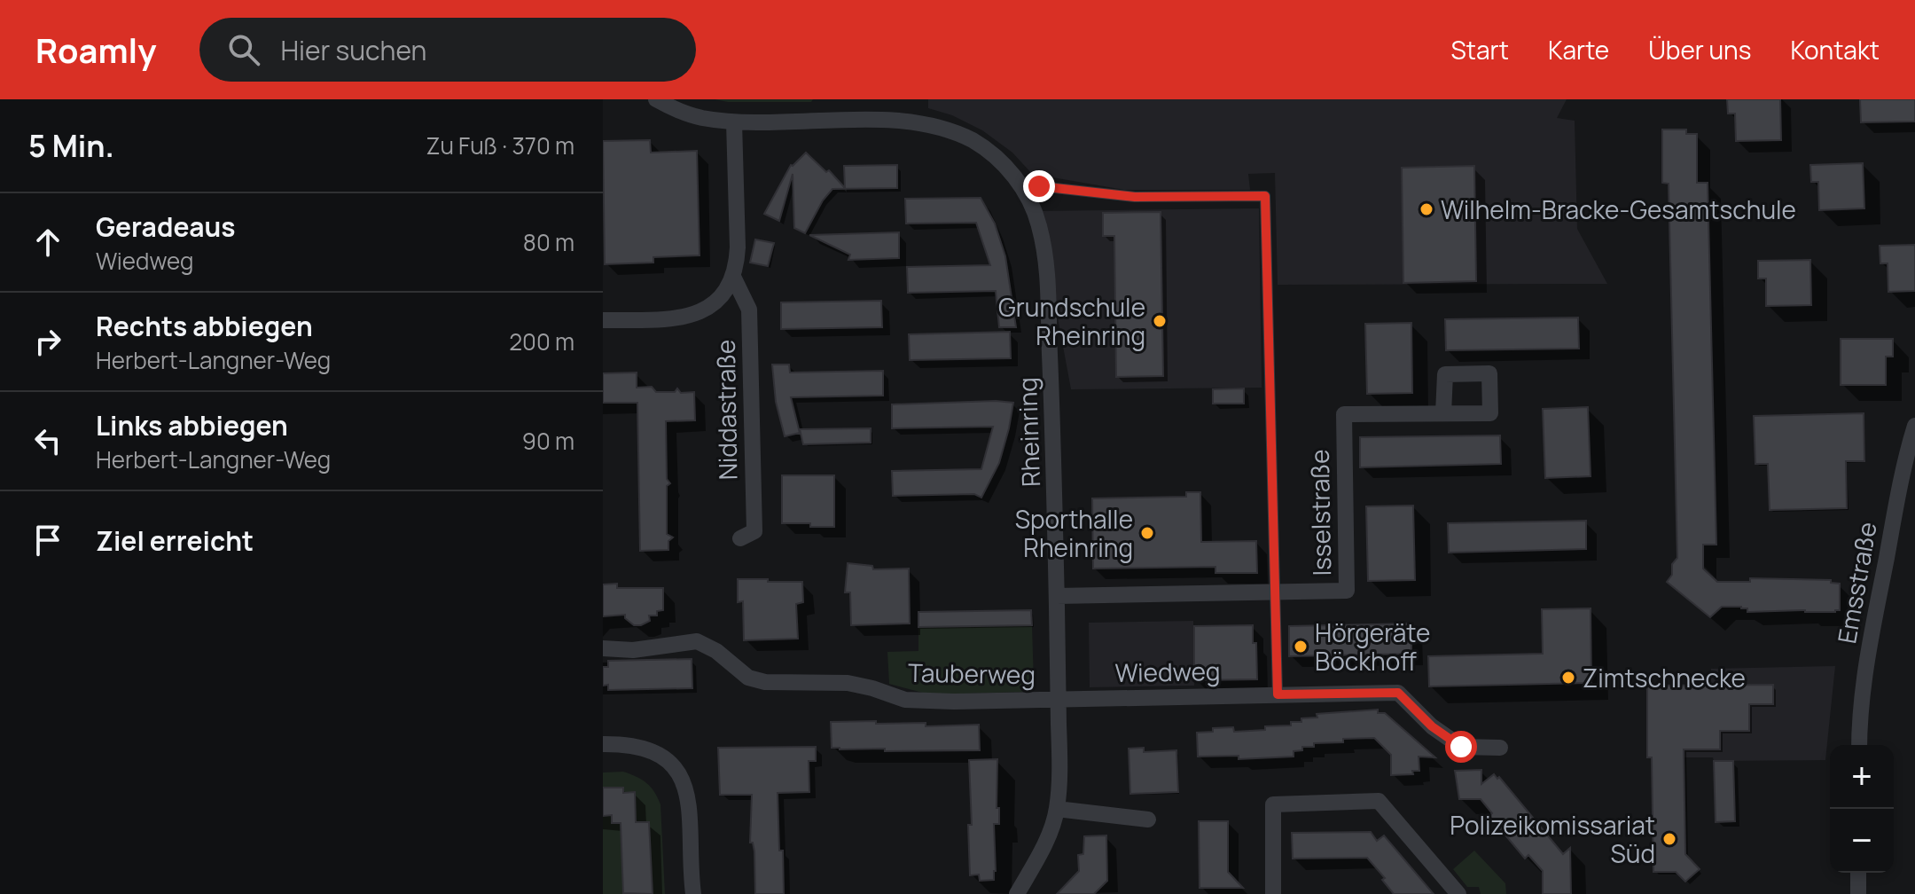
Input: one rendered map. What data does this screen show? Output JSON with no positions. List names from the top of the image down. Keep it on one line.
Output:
{"streets":{"street":["Niddastraße","Rheinring","Isselstraße","Emsstraße","Wiedweg","Tauberweg"]},"crossings":[["Niddastraße","Rheinring"],["Rheinring","Isselstraße"],["Rheinring","Wiedweg"],["Rheinring","Tauberweg"],["Wiedweg","Tauberweg"]],"places":["Wilhelm-Bracke-Gesamtschule","Grundschule Rheinring","Sporthalle Rheinring","Hörgeräte Böckhoff","Zimtschnecke","Polizeikomissariat Süd"],"page":{"header":"Roamly","search":"Hier suchen","nav":["Start","Karte","Über uns","Kontakt"],"heading":["5 Min.","Zu Fuß · 370 m"],"list":[["Geradeaus","Wiedweg","80 m"],["Rechts abbiegen","Herbert-Langner-Weg","200 m"],["Links abbiegen","Herbert-Langner-Weg","90 m"],"Ziel erreicht"],"map_buttons":["+","−"]}}
